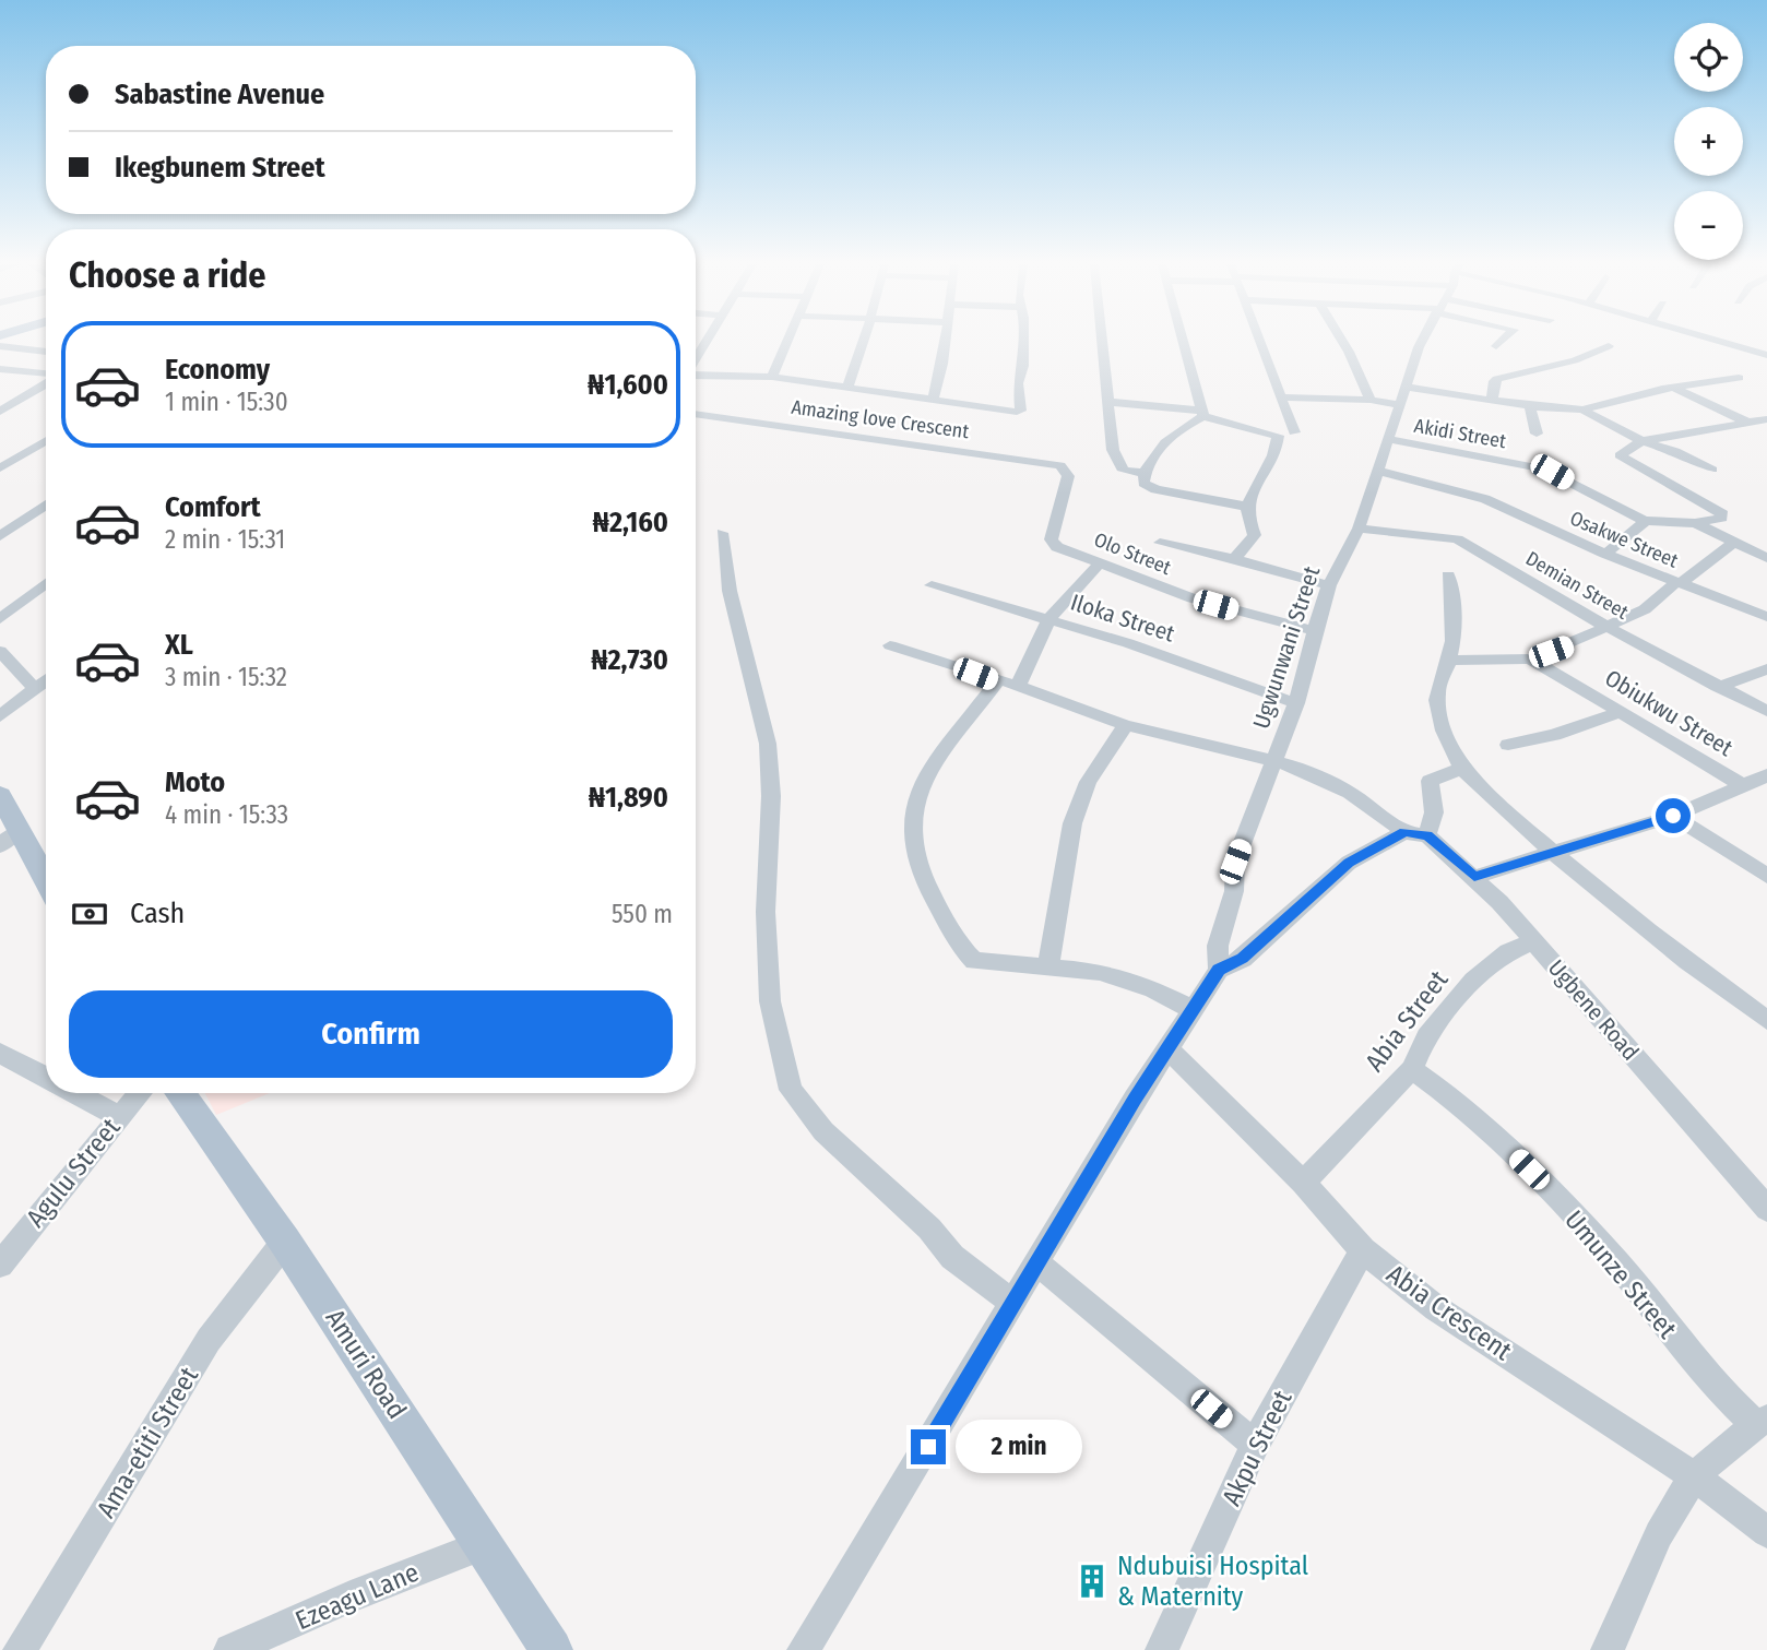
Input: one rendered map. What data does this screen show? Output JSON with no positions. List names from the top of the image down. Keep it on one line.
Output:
{"streets":{"main road":["Amuri Road"],"street":["Amazing love Crescent","Akidi Street","Osakwe Street","Olo Street","Demian Street","Iloka Street","Ugwunwani Street","Obiukwu Street","Ugbene Road","Abia Street","Agulu Street","Umunze Street","Abia Crescent","Ama-etiti Street","Akpu Street","Ezeagu Lane"]},"crossings":[["Amazing love Crescent","Olo Street"],["Akidi Street","Ugwunwani Street"],["Osakwe Street","Ugwunwani Street"],["Olo Street","Ugwunwani Street"],["Demian Street","Ugwunwani Street"],["Iloka Street","Ugwunwani Street"],["Ugbene Road","Abia Street"],["Abia Street","Umunze Street"],["Abia Street","Abia Crescent"],["Abia Crescent","Akpu Street"],["Amuri Road","Ama-etiti Street"],["Amuri Road","Ezeagu Lane"]],"places":{"building":["Ndubuisi Hospital & Maternity"]},"page":{"map_buttons":["+","−"],"banner":["Sabastine Avenue","Ikegbunem Street"],"heading":"Choose a ride","list":[{"name":"Economy","note":"1 min · 15:30","value":"₦1,600"},{"name":"Comfort","note":"2 min · 15:31","value":"₦2,160"},{"name":"XL","note":"3 min · 15:32","value":"₦2,730"},{"name":"Moto","note":"4 min · 15:33","value":"₦1,890"}],"pay":["Cash","550 m"],"buttons":"Confirm","bubble":"2 min"}}
